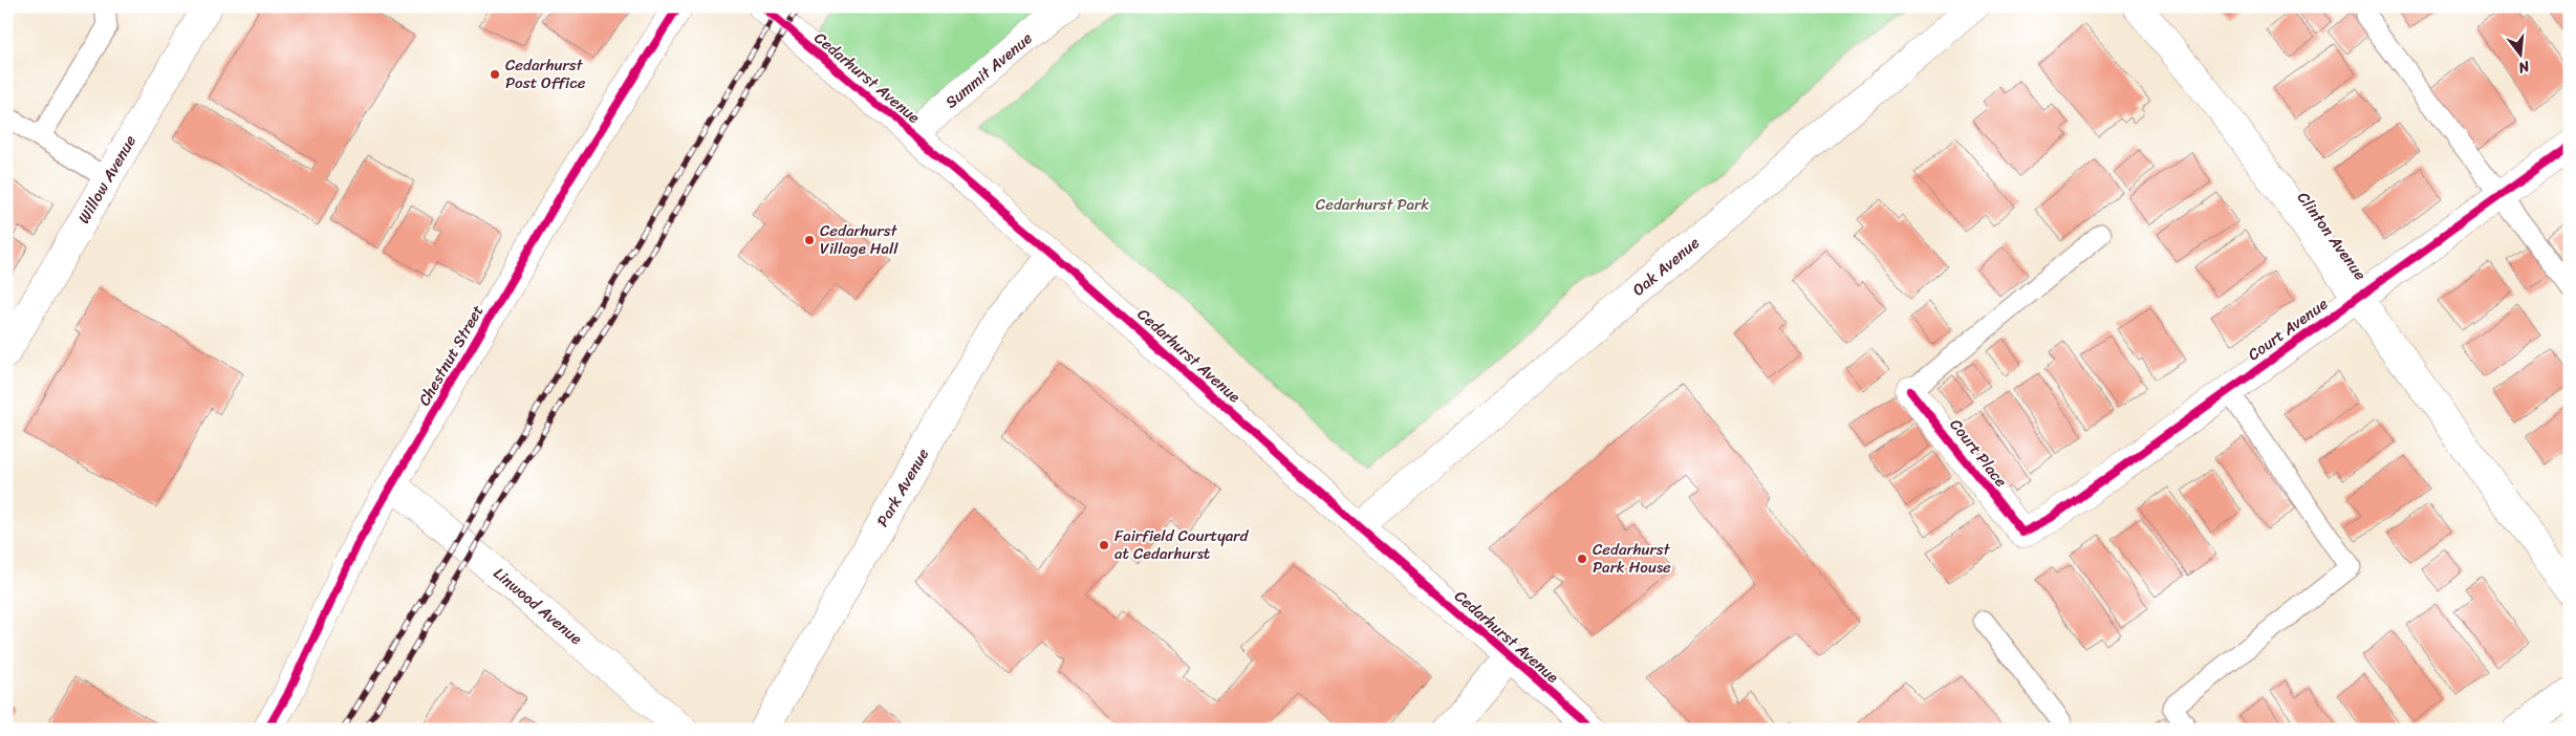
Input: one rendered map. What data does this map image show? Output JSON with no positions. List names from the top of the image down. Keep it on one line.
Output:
{"streets":{"street":["Summit Avenue","Cedarhurst Avenue","Willow Avenue","Clinton Avenue","Oak Avenue","Court Avenue","Chestnut Street","Court Place","Park Avenue","Linwood Avenue"]},"crossings":[["Summit Avenue","Cedarhurst Avenue"],["Cedarhurst Avenue","Oak Avenue"],["Cedarhurst Avenue","Park Avenue"],["Clinton Avenue","Court Avenue"],["Court Avenue","Court Place"],["Chestnut Street","Linwood Avenue"]],"parks":["Cedarhurst Park"],"places":["Cedarhurst Post Office","Cedarhurst Village Hall","Fairfield Courtyard at Cedarhurst","Cedarhurst Park House"],"north":"bottom"}
